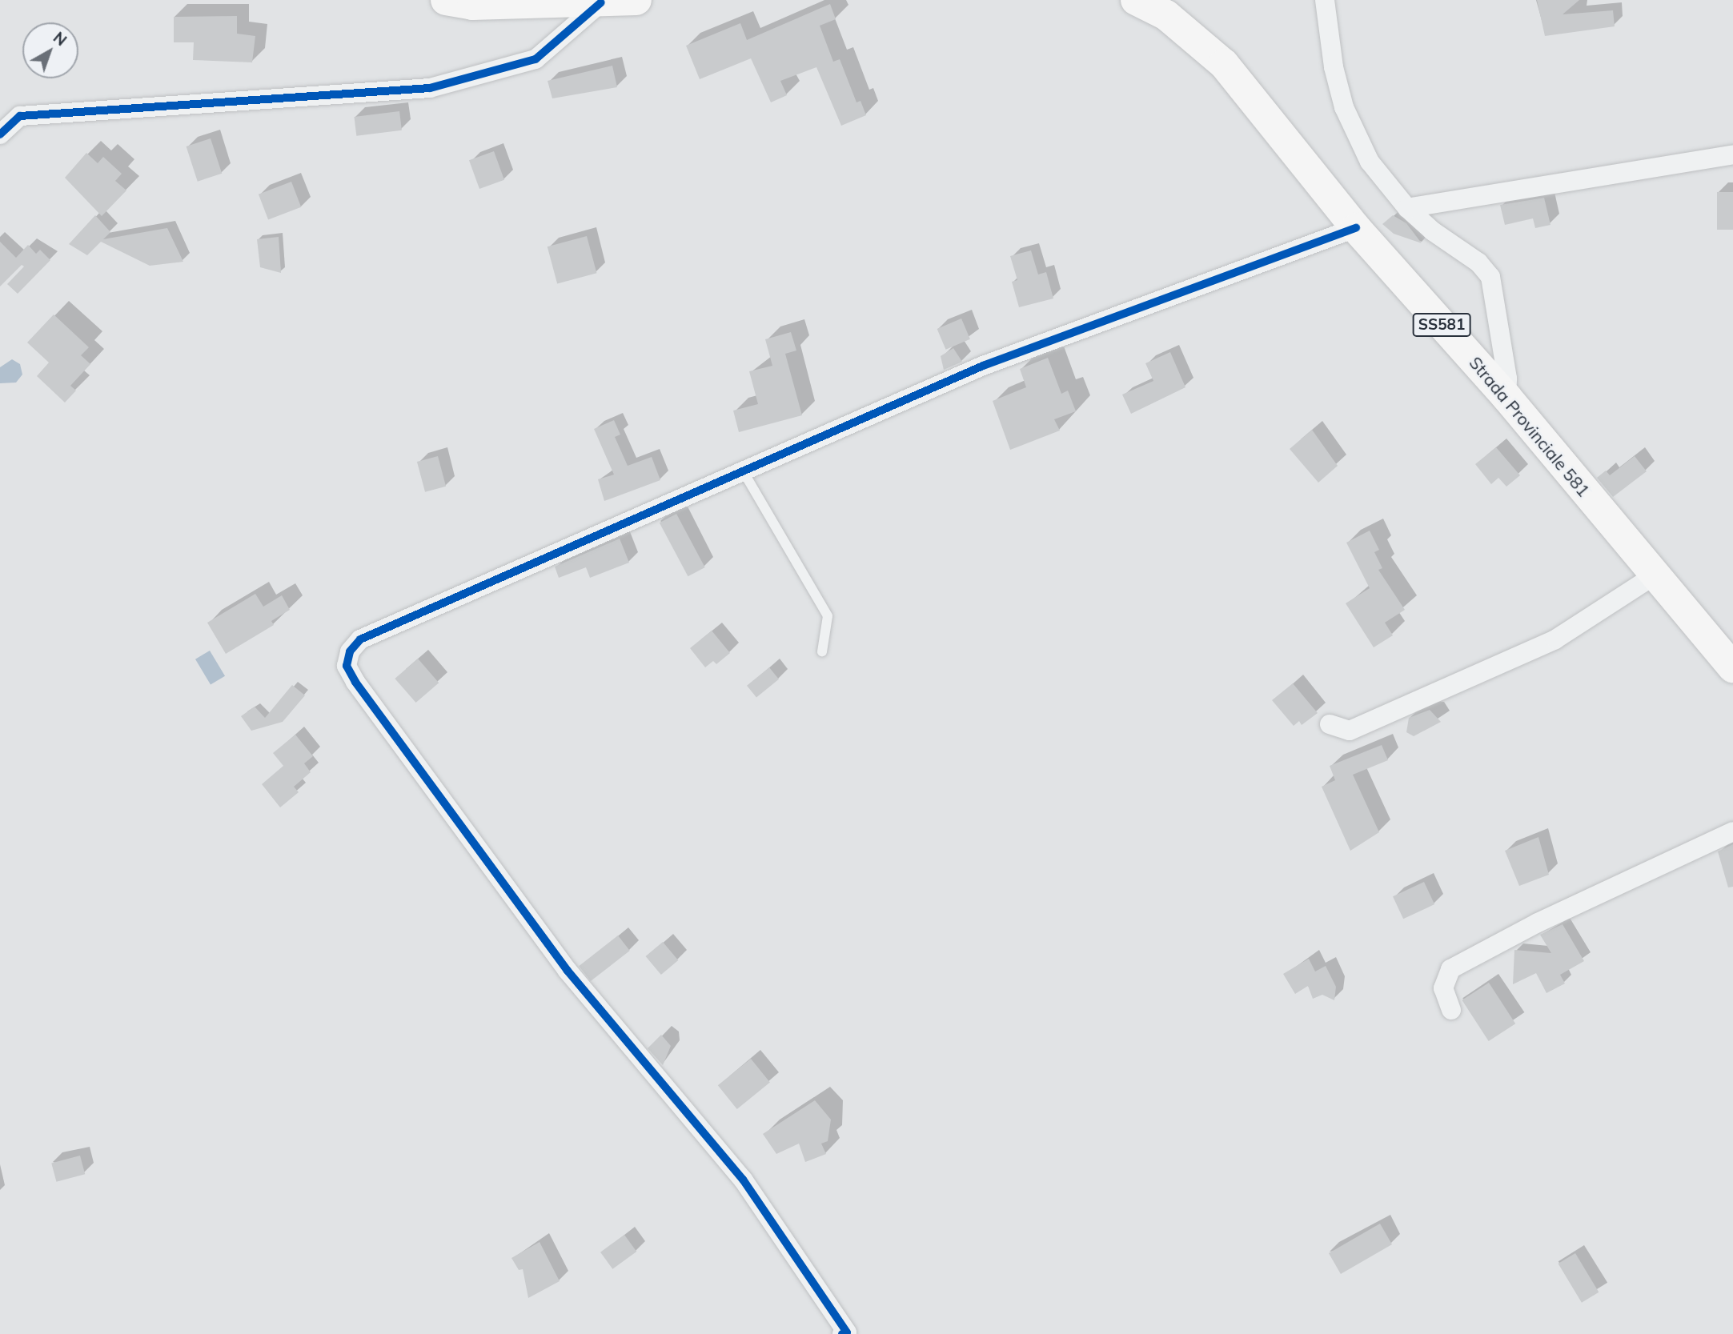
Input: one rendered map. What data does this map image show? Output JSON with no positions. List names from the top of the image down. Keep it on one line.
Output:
{"streets":{"main road":["SS581","Strada Provinciale 581"]},"north":"top right"}
